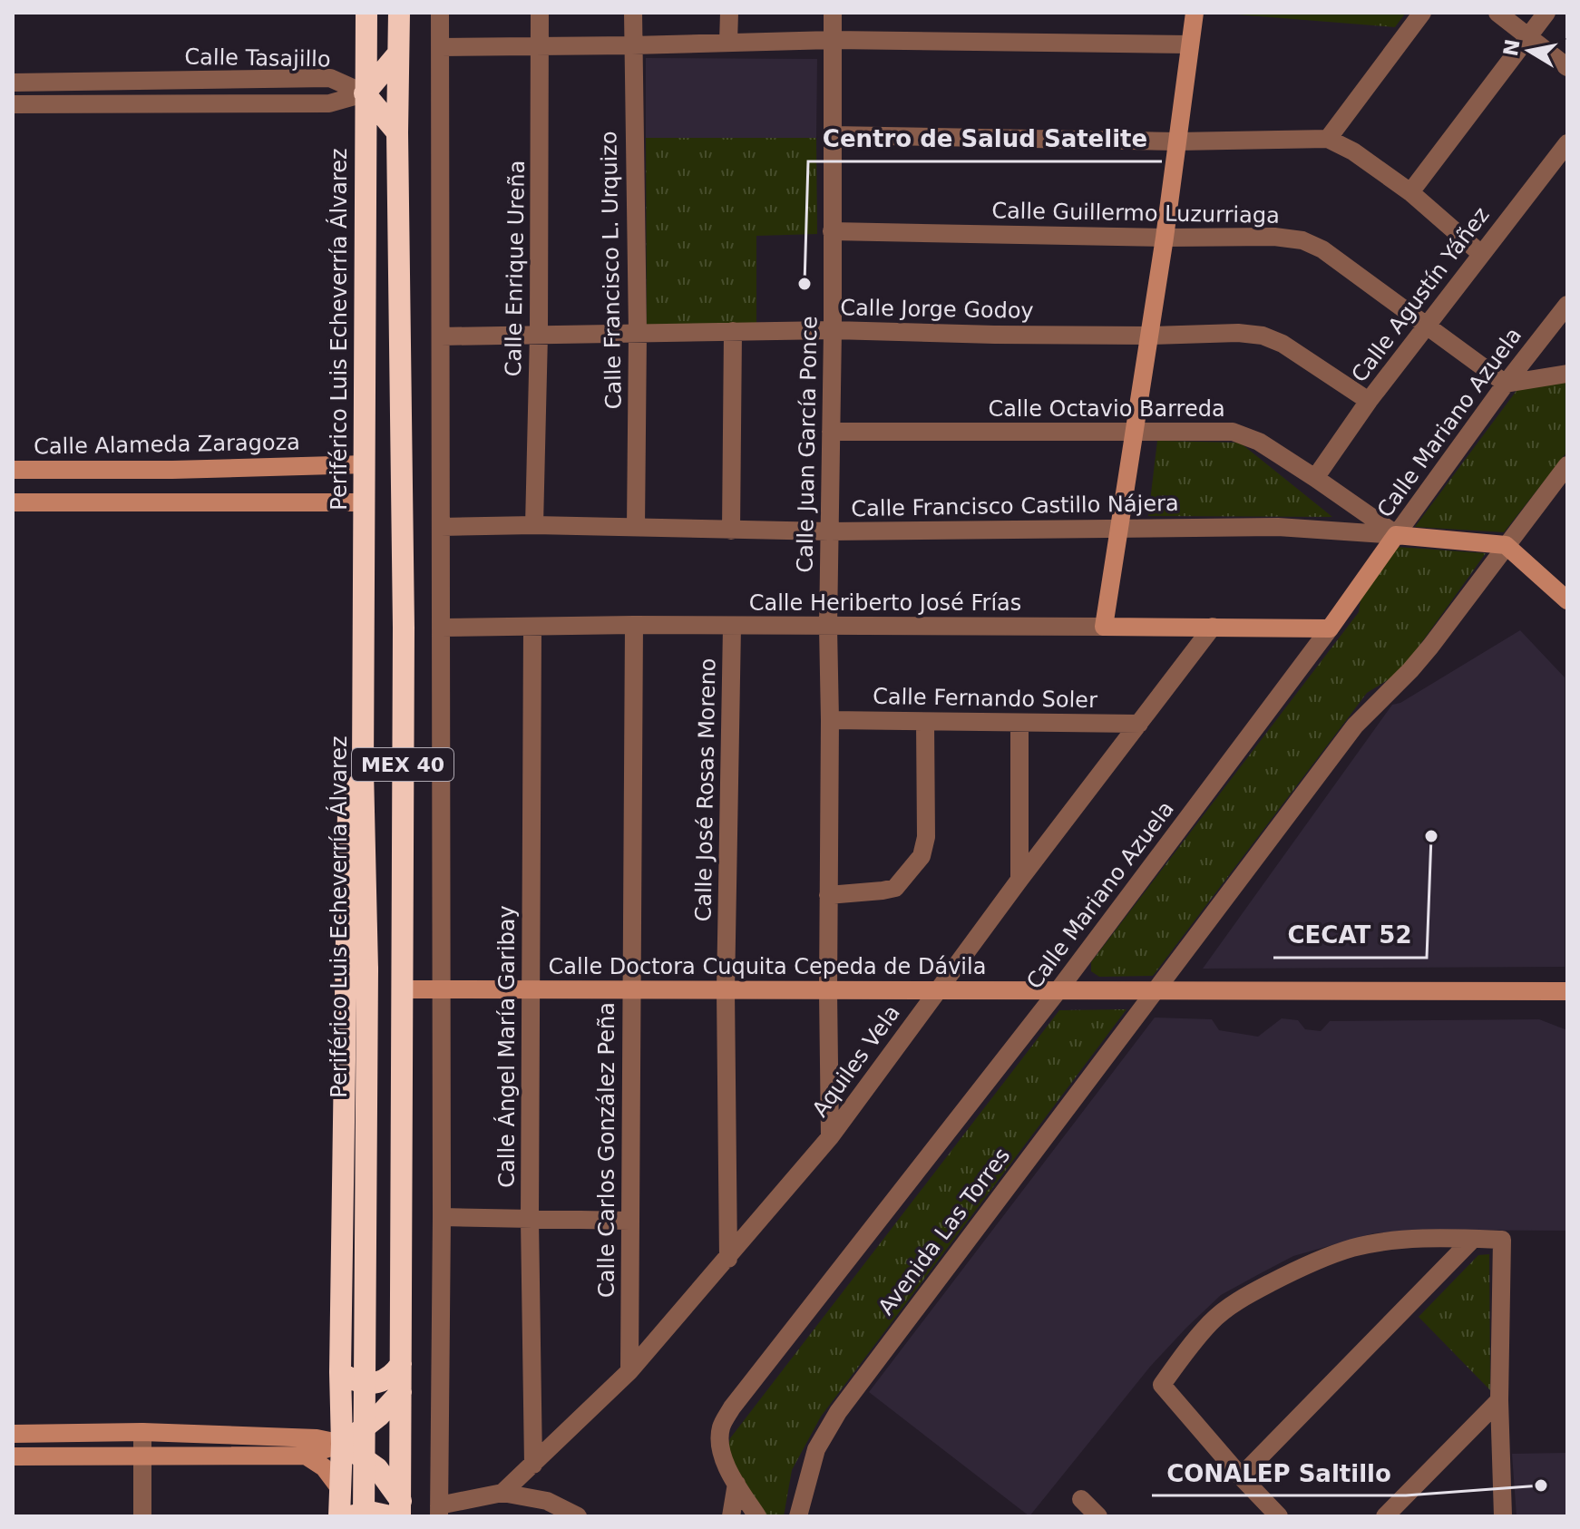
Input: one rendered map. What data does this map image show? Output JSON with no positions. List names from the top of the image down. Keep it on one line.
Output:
{"streets":{"highway":["Periférico Luis Echeverría Álvarez","MEX 40"],"street":["Calle Tasajillo","Calle Guillermo Luzurriaga","Calle Enrique Ureña","Calle Francisco L. Urquizo","Calle Agustín Yáñez","Calle Jorge Godoy","Calle Octavio Barreda","Calle Mariano Azuela","Calle Alameda Zaragoza","Calle Juan García Ponce","Calle Francisco Castillo Nájera","Calle Heriberto José Frías","Calle Fernando Soler","Calle José Rosas Moreno","Calle Doctora Cuquita Cepeda de Dávila","Calle Ángel María Garibay","Aquiles Vela","Calle Carlos González Peña","Avenida Las Torres"]},"crossings":[["Calle Tasajillo","Periférico Luis Echeverría Álvarez"],["Calle Guillermo Luzurriaga","Calle Agustín Yáñez"],["Calle Guillermo Luzurriaga","Calle Mariano Azuela"],["Calle Guillermo Luzurriaga","Calle Juan García Ponce"],["Calle Enrique Ureña","Calle Jorge Godoy"],["Calle Enrique Ureña","Calle Francisco Castillo Nájera"],["Calle Francisco L. Urquizo","Calle Jorge Godoy"],["Calle Francisco L. Urquizo","Calle Francisco Castillo Nájera"],["Calle Agustín Yáñez","Calle Jorge Godoy"],["Calle Agustín Yáñez","Calle Octavio Barreda"],["Calle Jorge Godoy","Calle Juan García Ponce"],["Periférico Luis Echeverría Álvarez","Calle Alameda Zaragoza"],["Calle Octavio Barreda","Calle Mariano Azuela"],["Calle Octavio Barreda","Calle Juan García Ponce"],["Calle Octavio Barreda","Calle Francisco Castillo Nájera"],["Calle Mariano Azuela","Calle Francisco Castillo Nájera"],["Calle Mariano Azuela","Calle Heriberto José Frías"],["Calle Mariano Azuela","Calle Doctora Cuquita Cepeda de Dávila"],["Calle Juan García Ponce","Calle Francisco Castillo Nájera"],["Calle Juan García Ponce","Calle Heriberto José Frías"],["Calle Juan García Ponce","Calle Fernando Soler"],["Calle Juan García Ponce","Calle Doctora Cuquita Cepeda de Dávila"],["Calle Juan García Ponce","Aquiles Vela"],["Calle Francisco Castillo Nájera","Avenida Las Torres"],["Calle Heriberto José Frías","Calle José Rosas Moreno"],["Calle Heriberto José Frías","Calle Ángel María Garibay"],["Calle Heriberto José Frías","Aquiles Vela"],["Calle Heriberto José Frías","Calle Carlos González Peña"],["Calle Fernando Soler","Aquiles Vela"],["MEX 40","Calle Doctora Cuquita Cepeda de Dávila"],["Calle José Rosas Moreno","Calle Doctora Cuquita Cepeda de Dávila"],["Calle José Rosas Moreno","Aquiles Vela"],["Calle Doctora Cuquita Cepeda de Dávila","Calle Ángel María Garibay"],["Calle Doctora Cuquita Cepeda de Dávila","Aquiles Vela"],["Calle Doctora Cuquita Cepeda de Dávila","Calle Carlos González Peña"],["Calle Doctora Cuquita Cepeda de Dávila","Avenida Las Torres"],["Calle Ángel María Garibay","Aquiles Vela"],["Aquiles Vela","Calle Carlos González Peña"]],"places":["Centro de Salud Satelite","CECAT 52","CONALEP Saltillo"],"north":"left"}
